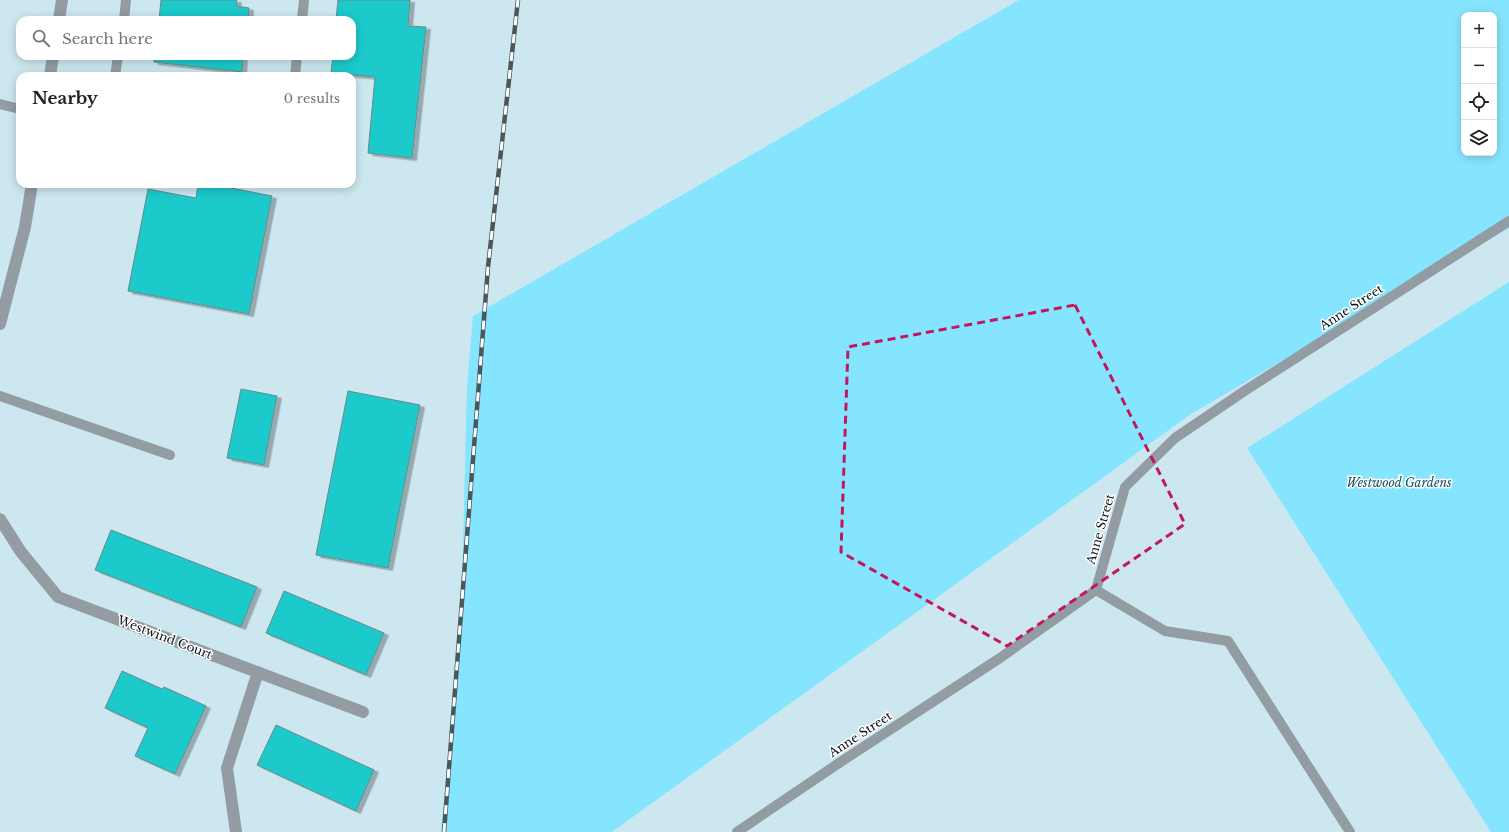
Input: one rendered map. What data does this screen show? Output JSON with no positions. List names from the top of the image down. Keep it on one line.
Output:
{"streets":{"street":["Westwind Court"],"lane":["Anne Street"]},"parks":["Westwood Gardens"],"page":{"map_buttons":["+","−"],"search":"Search here","heading":["Nearby","0 results"]}}
